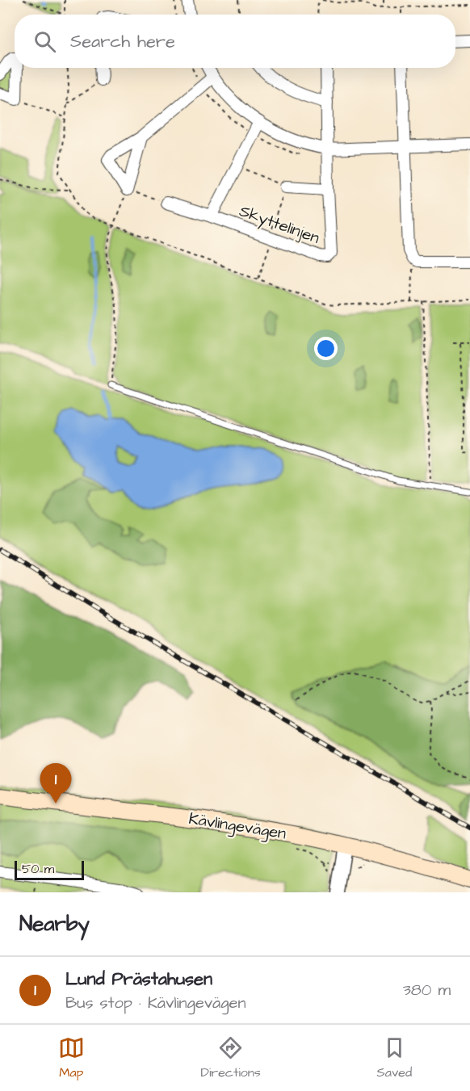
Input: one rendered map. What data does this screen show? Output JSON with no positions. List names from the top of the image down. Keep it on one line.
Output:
{"streets":{"main road":["Kävlingevägen"],"street":["Skyttelinjen"]},"scale_bar":"50 m","page":{"search":"Search here","pins":"1","scale":"50 m","heading":"Nearby","list":[{"mark":"1","name":"Lund Prästahusen","note":"Bus stop · Kävlingevägen","value":"380 m"}],"nav":["Map","Directions","Saved"]}}
